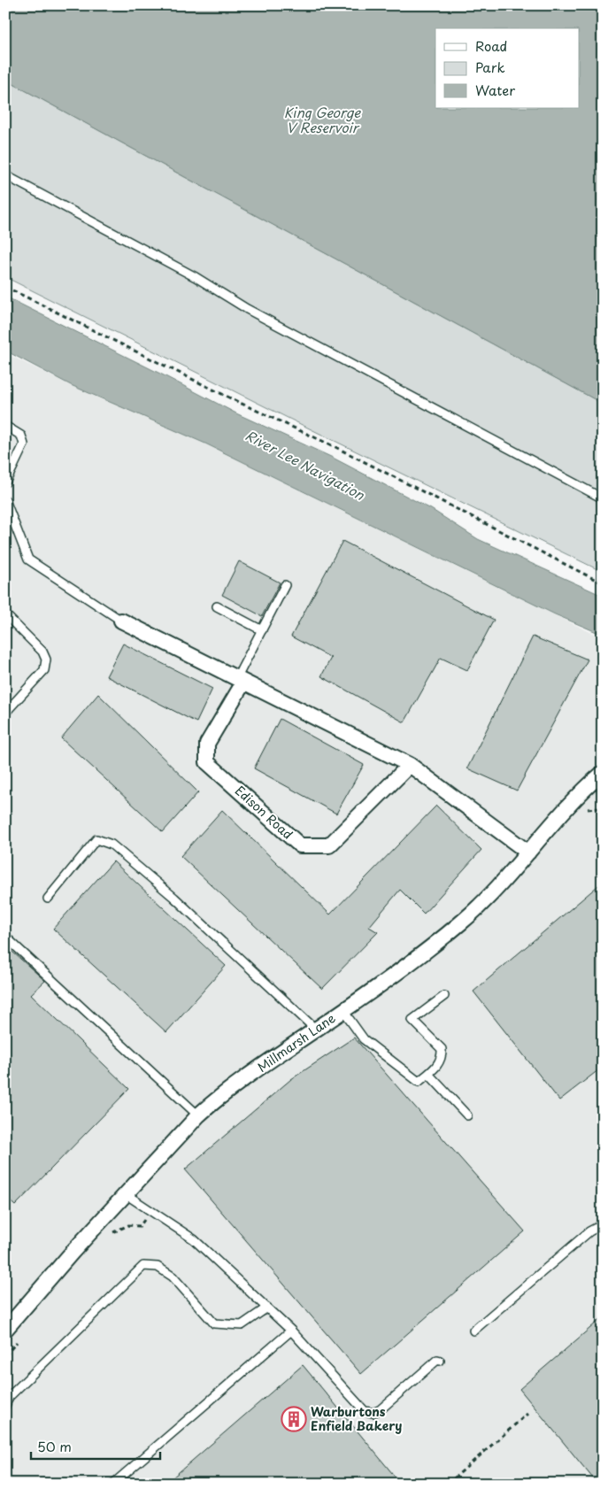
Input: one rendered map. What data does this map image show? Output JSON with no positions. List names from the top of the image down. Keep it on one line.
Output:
{"streets":{"street":["Edison Road","Millmarsh Lane"]},"water":["King George V Reservoir","River Lee Navigation"],"places":{"building":["Warburtons Enfield Bakery"]},"legend":["Road","Park","Water"],"scale_bar":"50 m"}
